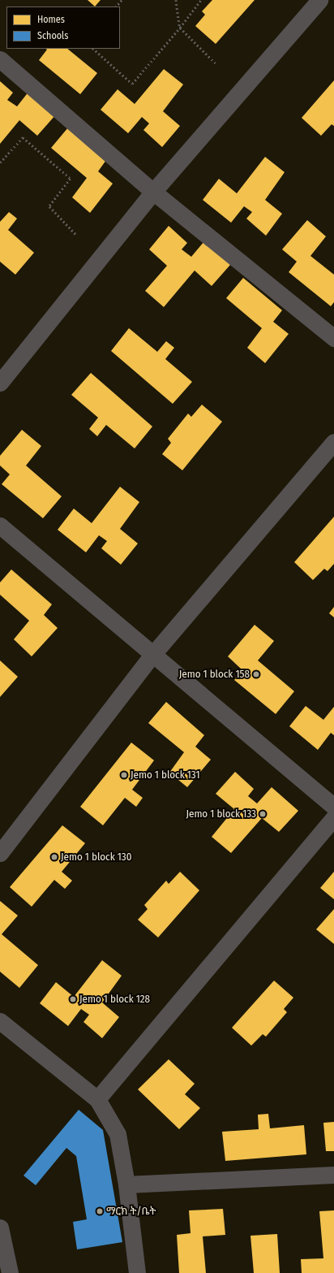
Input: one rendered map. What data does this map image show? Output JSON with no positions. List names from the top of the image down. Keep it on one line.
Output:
{"places":["Jemo 1 block 158","Jemo 1 block 131","Jemo 1 block 133","Jemo 1 block 130","Jemo 1 block 128","ማርክ ት/ቤት"],"legend":["Homes","Schools"]}
